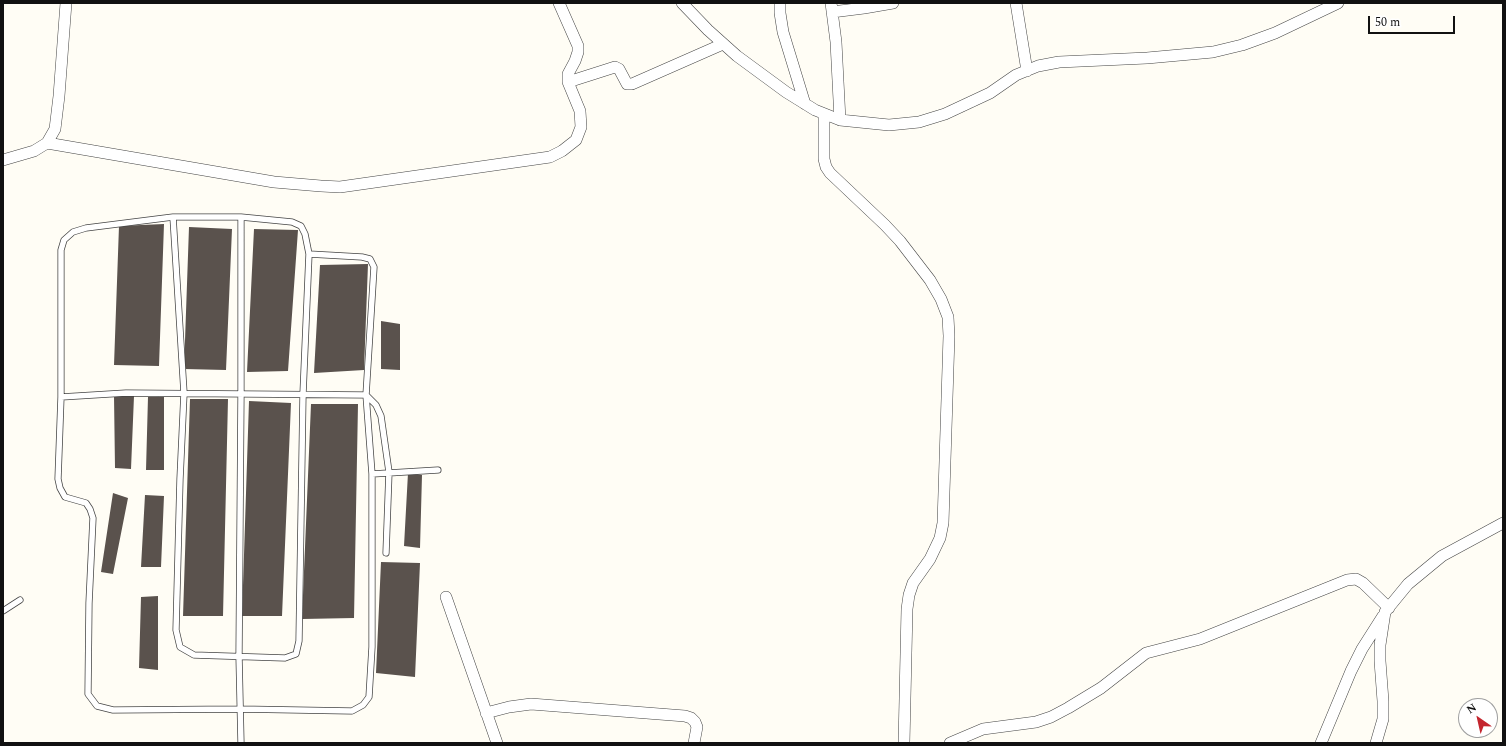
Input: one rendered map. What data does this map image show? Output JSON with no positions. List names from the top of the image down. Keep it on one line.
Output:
{"scale_bar":"50 m","north":"top left"}
